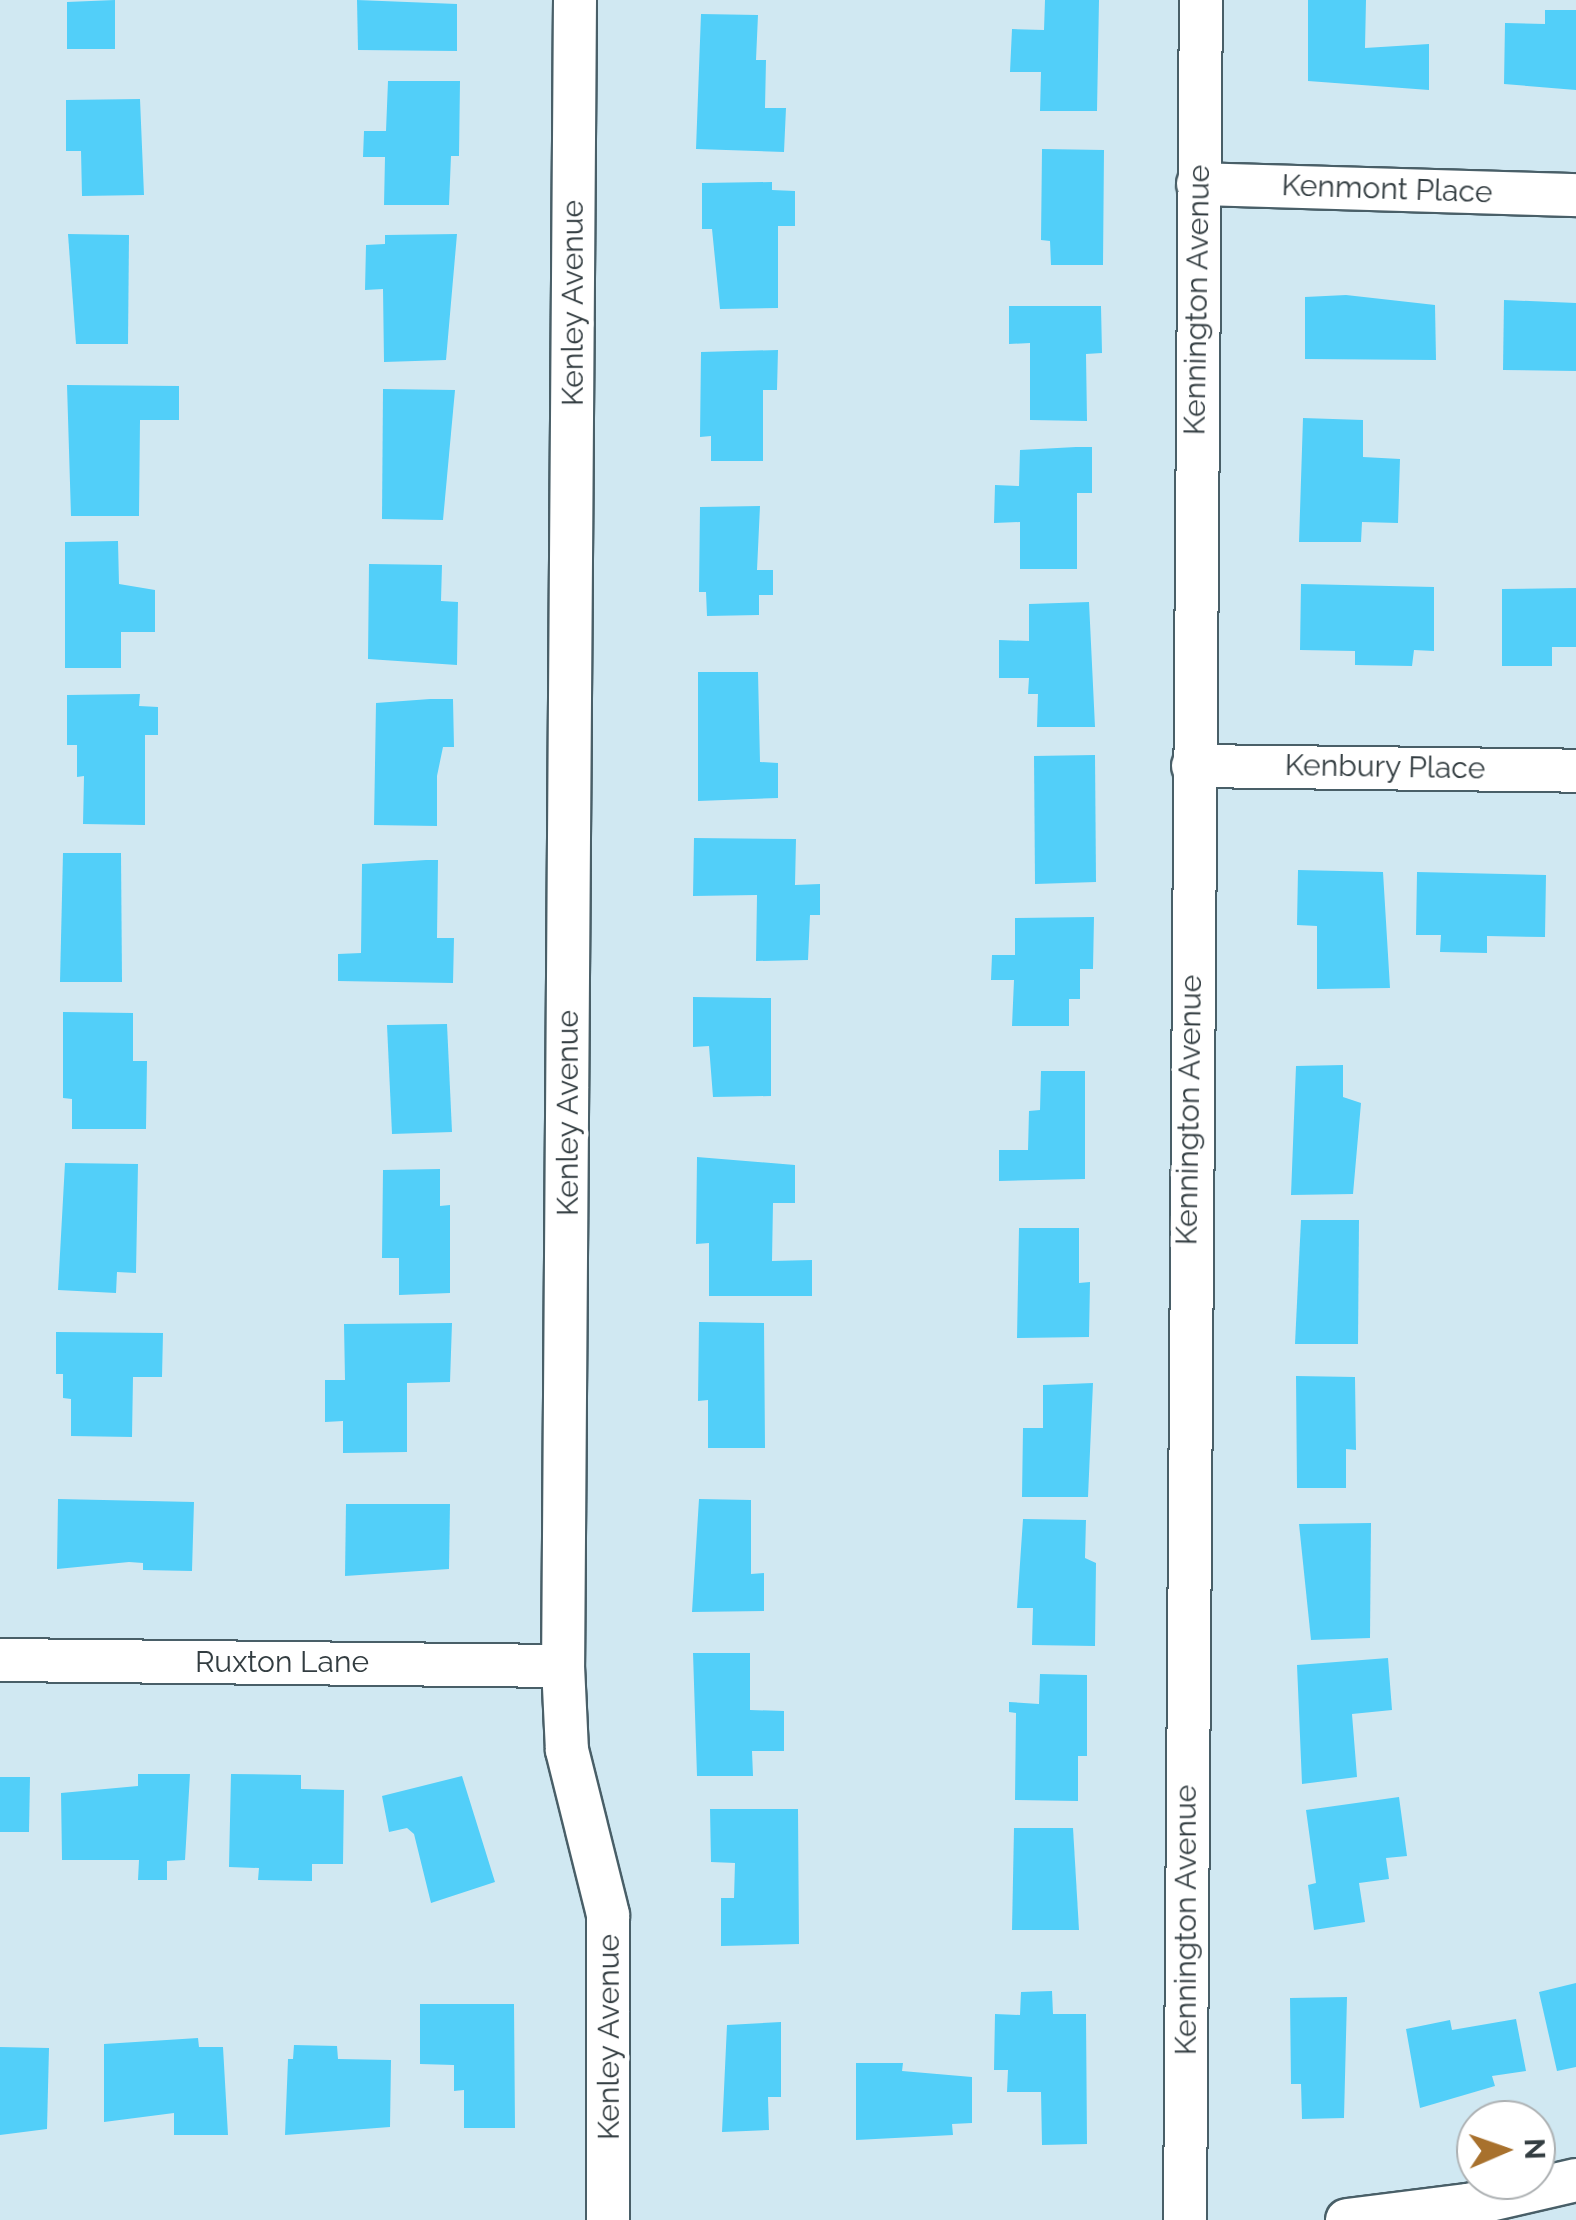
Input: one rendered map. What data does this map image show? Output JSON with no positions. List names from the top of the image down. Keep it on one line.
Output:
{"streets":{"street":["Kenmont Place","Kennington Avenue","Kenley Avenue","Kenbury Place","Ruxton Lane"]},"crossings":[["Kenmont Place","Kennington Avenue"],["Kennington Avenue","Kenbury Place"],["Kenley Avenue","Ruxton Lane"]],"north":"right"}
